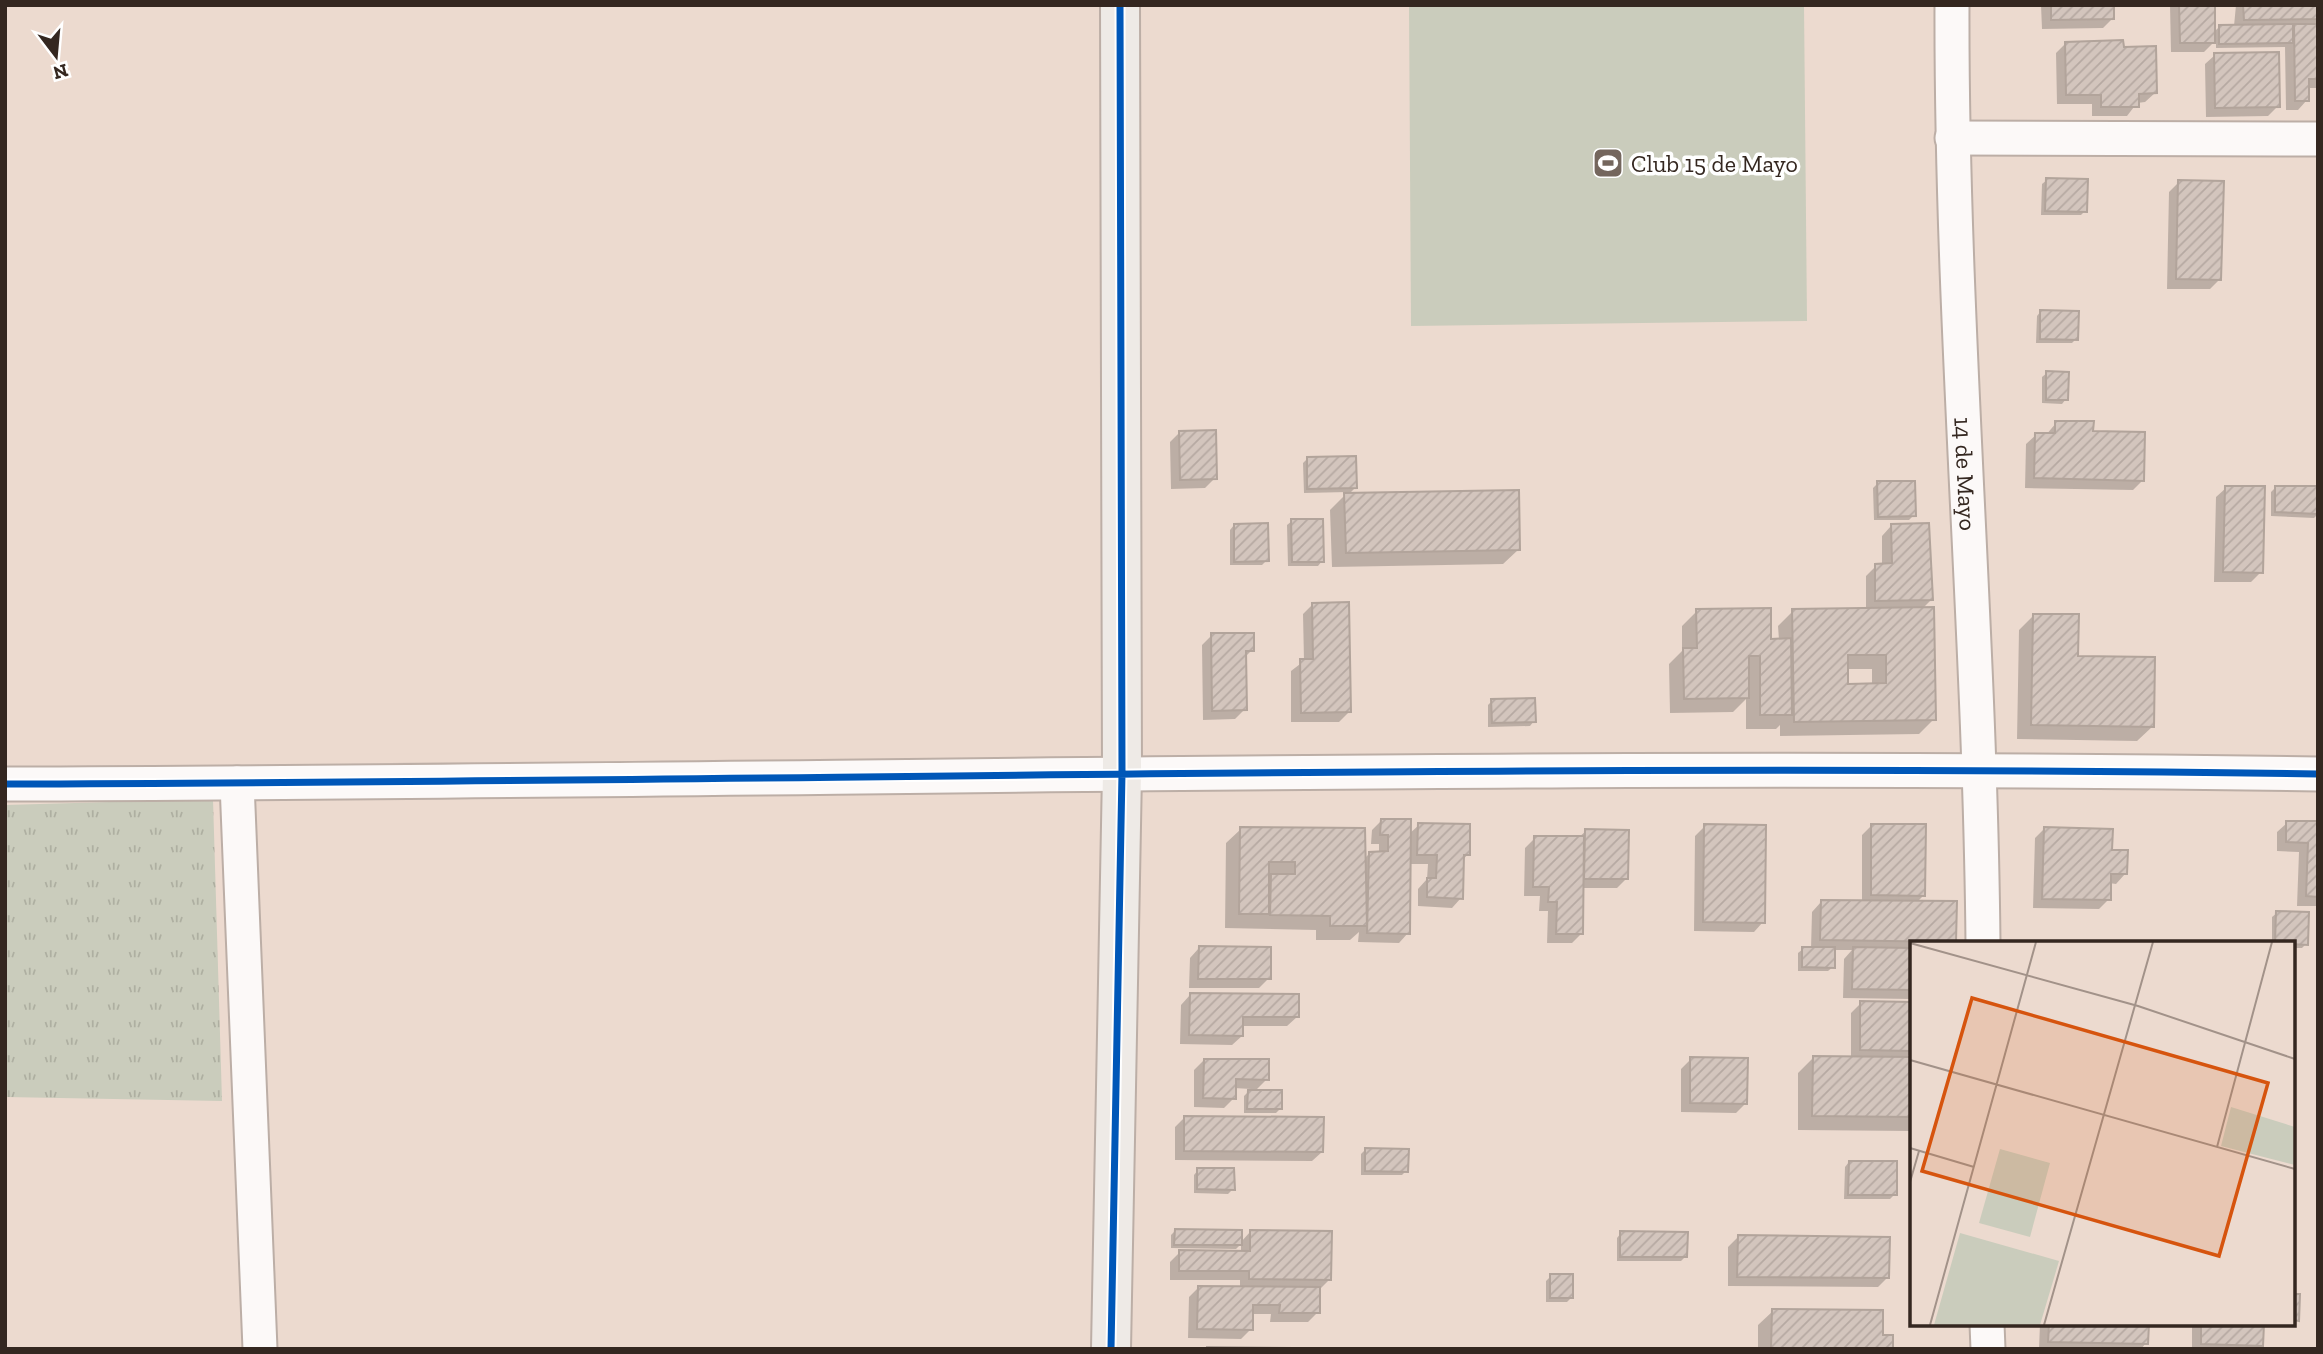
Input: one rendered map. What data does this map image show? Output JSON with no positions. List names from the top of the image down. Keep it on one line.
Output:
{"streets":{"street":["14 de Mayo"]},"places":{"sports":["Club 15 de Mayo"]},"north":"bottom"}
